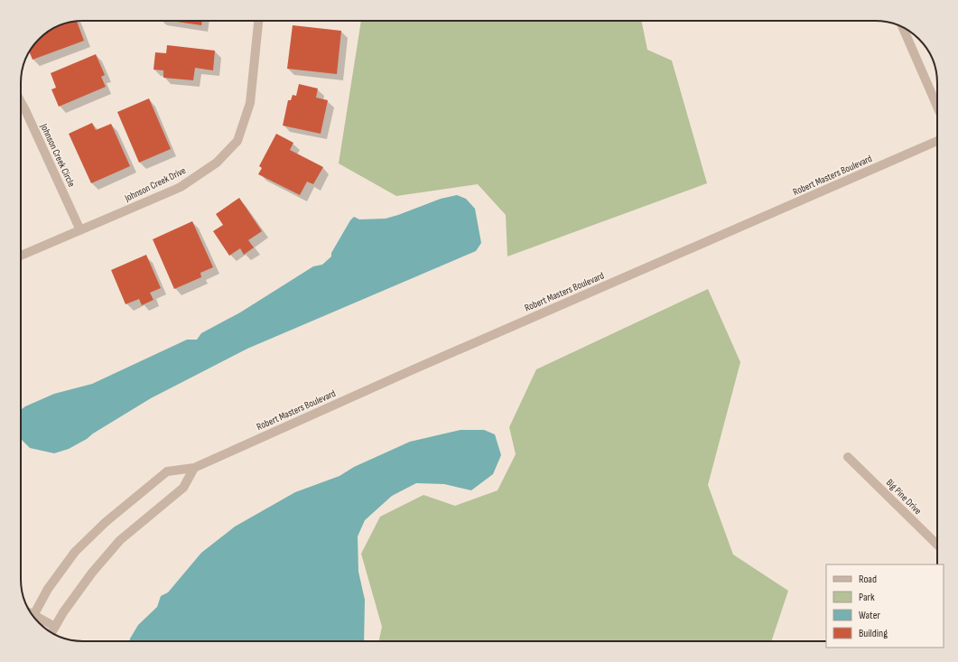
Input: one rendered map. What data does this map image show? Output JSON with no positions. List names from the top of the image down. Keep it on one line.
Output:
{"streets":{"street":["Johnson Creek Circle","Robert Masters Boulevard","Johnson Creek Drive","Big Pine Drive"]},"crossings":[["Johnson Creek Circle","Johnson Creek Drive"]],"legend":["Road","Park","Water","Building"]}
